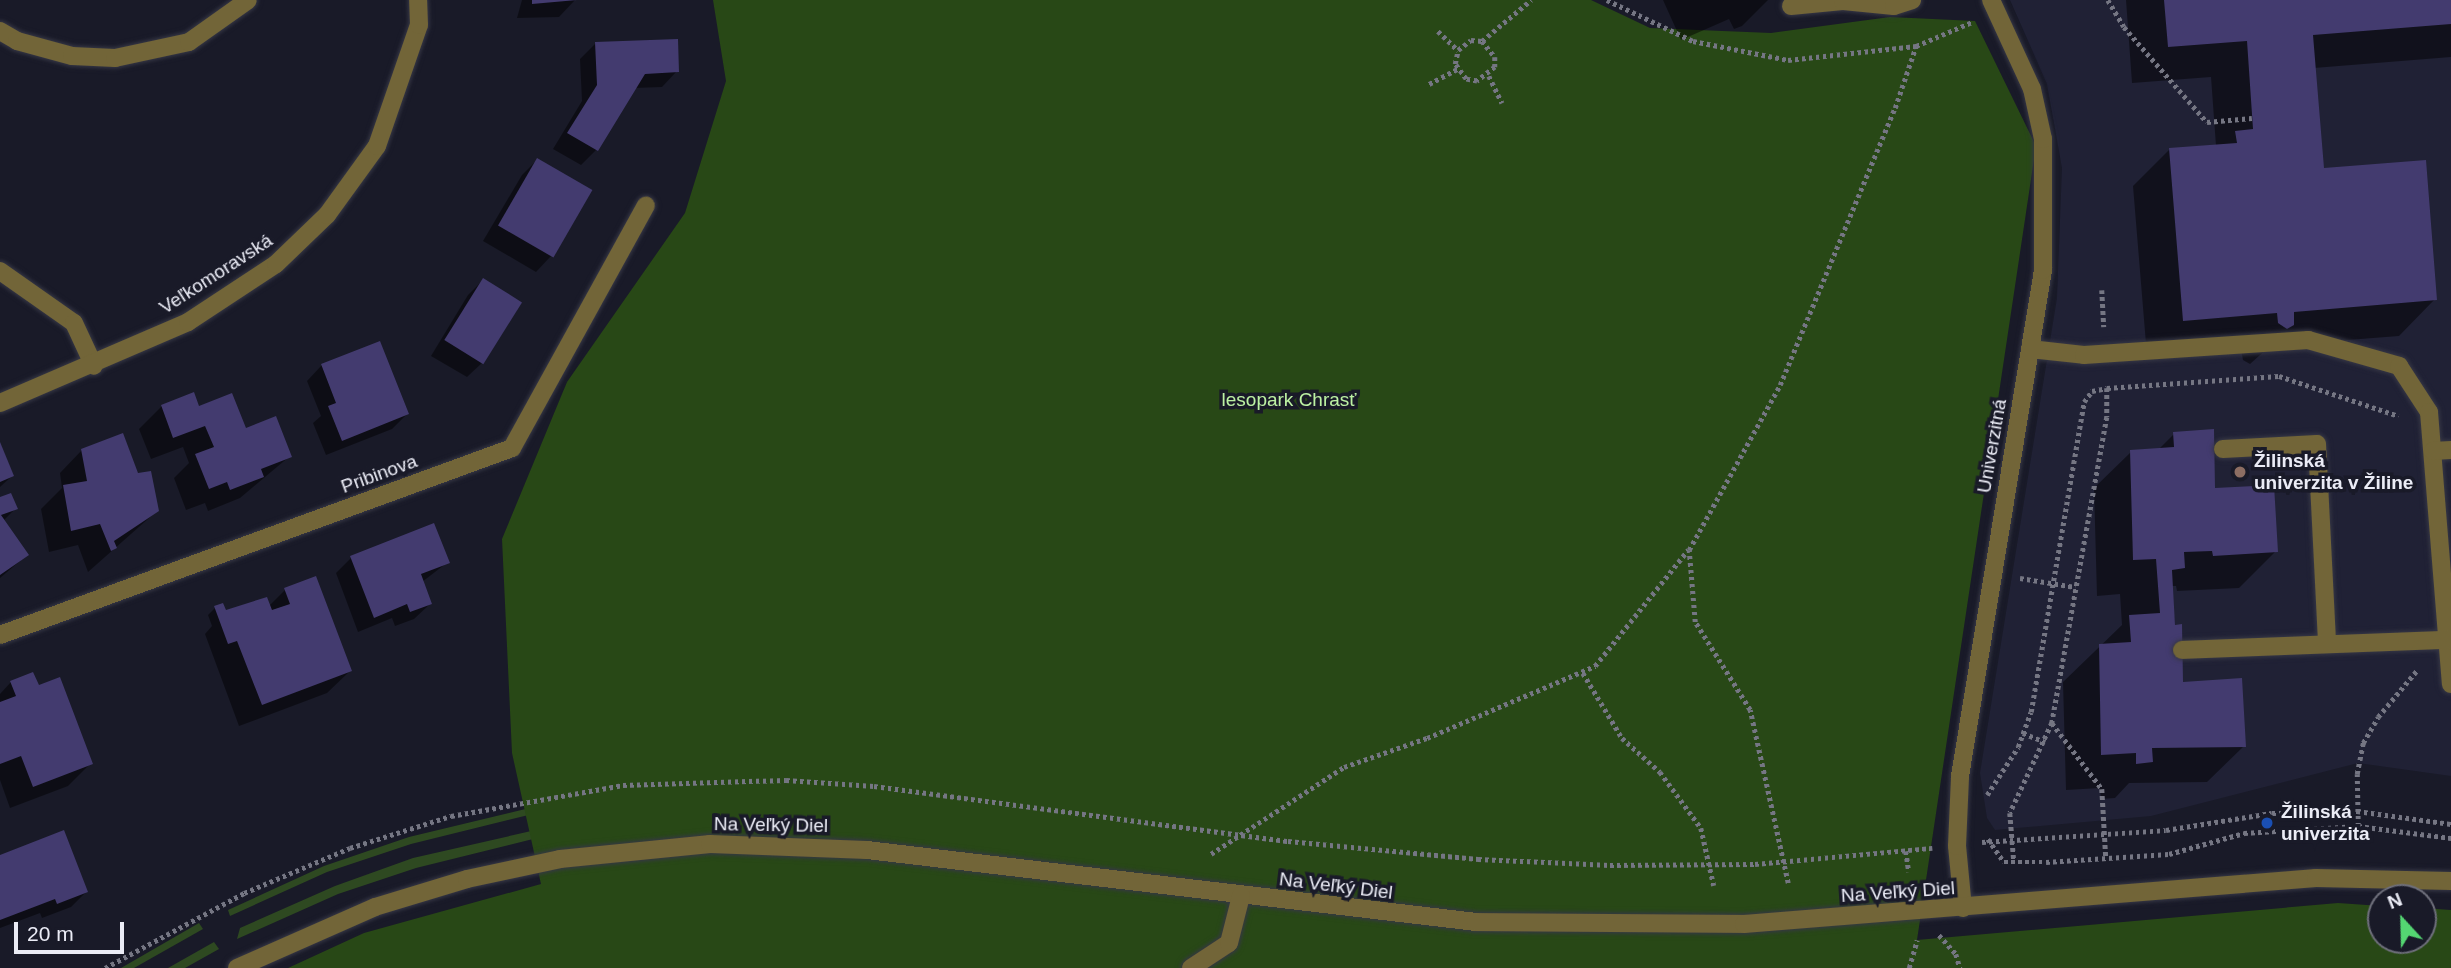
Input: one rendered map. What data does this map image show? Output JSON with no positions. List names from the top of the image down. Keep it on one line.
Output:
{"streets":{"street":["Veľkomoravská","Univerzitná","Pribinova","Na Veľký Diel"]},"crossings":[["Univerzitná","Na Veľký Diel"]],"parks":["lesopark Chrasť"],"places":["Žilinská univerzita v Žiline","Žilinská univerzita"],"scale_bar":"20 m","north":"top"}
